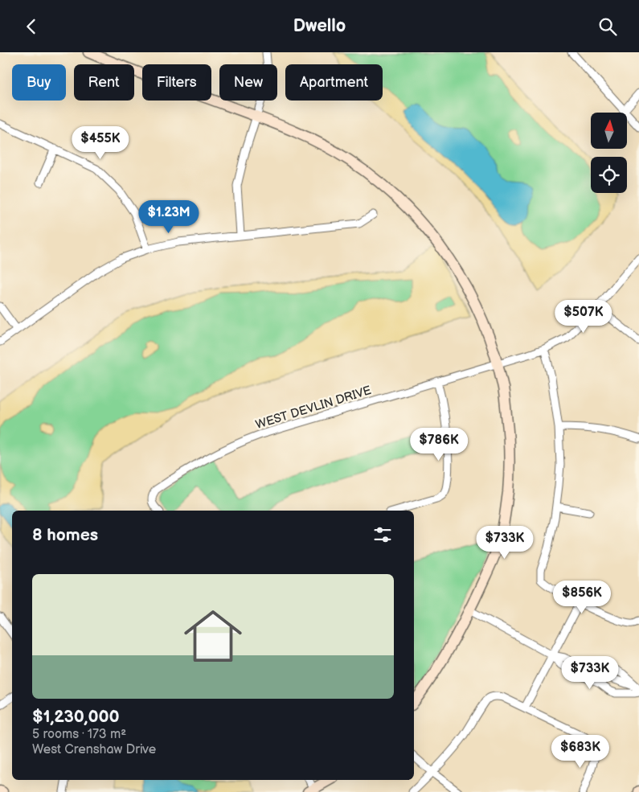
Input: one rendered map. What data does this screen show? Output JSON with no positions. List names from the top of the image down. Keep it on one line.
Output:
{"streets":{"street":["WEST DEVLIN DRIVE"]},"north":"top","page":{"header":"Dwello","chip":["Buy","Rent","Filters","New","Apartment"],"price":["$455K","$1.23M","$507K","$786K","$733K","$856K","$733K","$683K"],"heading":"8 homes","list":[{"name":"$1,230,000","note":"5 rooms · 173 m² · West Crenshaw Drive"}]}}
